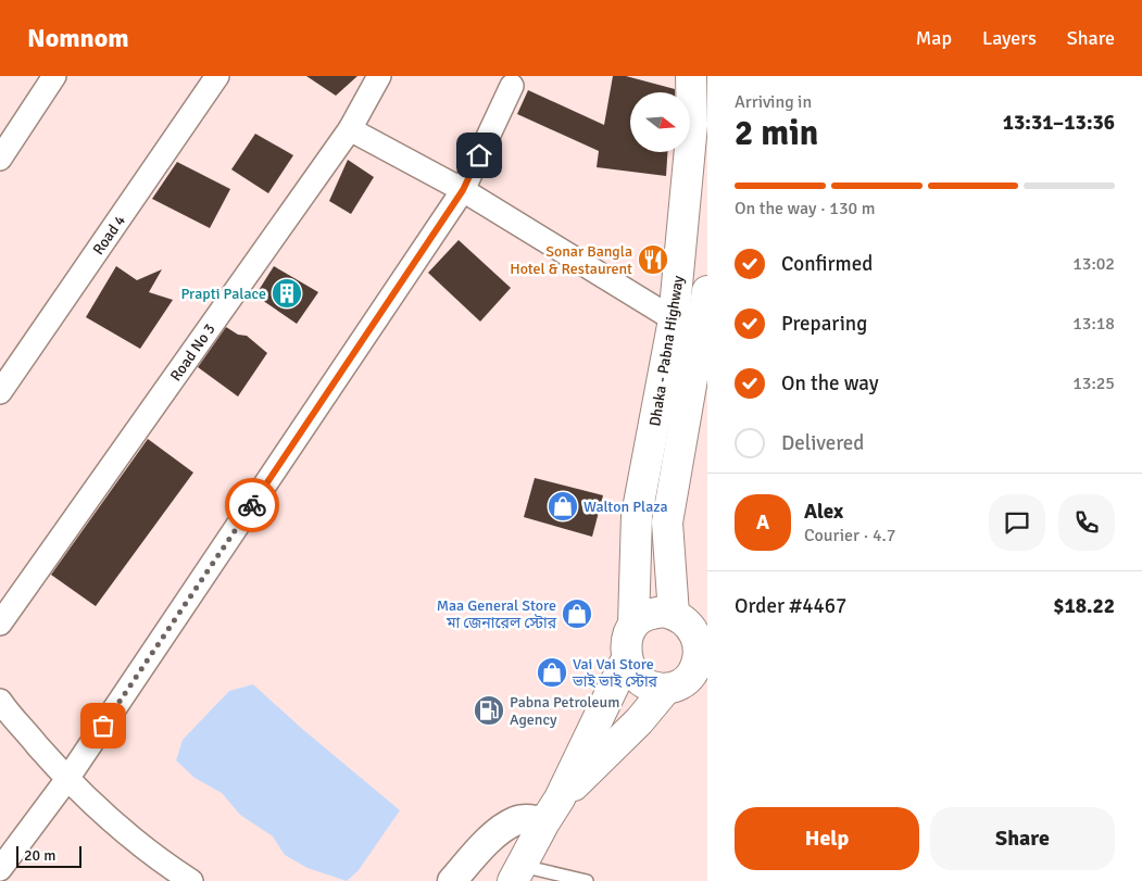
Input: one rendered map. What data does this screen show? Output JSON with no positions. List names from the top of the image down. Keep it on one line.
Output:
{"streets":{"highway":["Dhaka - Pabna Highway"],"street":["Road 4","Road No 3"]},"places":{"restaurant":["Sonar Bangla Hotel & Restaurent"],"building":["Prapti Palace"],"shop":["Walton Plaza","Maa General Store মা জেনারেল স্টোর","Vai Vai Store ভাই ভাই স্টোর"],"fuel station":["Pabna Petroleum Agency"]},"scale_bar":"20 m","north":"right","page":{"header":"Nomnom","nav":["Map","Layers","Share"],"heading":["2 min","Arriving in","13:31–13:36"],"panel":["Alex","Courier · 4.7","Order #4467","$18.22"],"bar":"On the way · 130 m","list":[["Confirmed","13:02"],["Preparing","13:18"],["On the way","13:25"],"Delivered"],"round":"A","buttons":["Help","Share"],"scale":"20 m"}}
